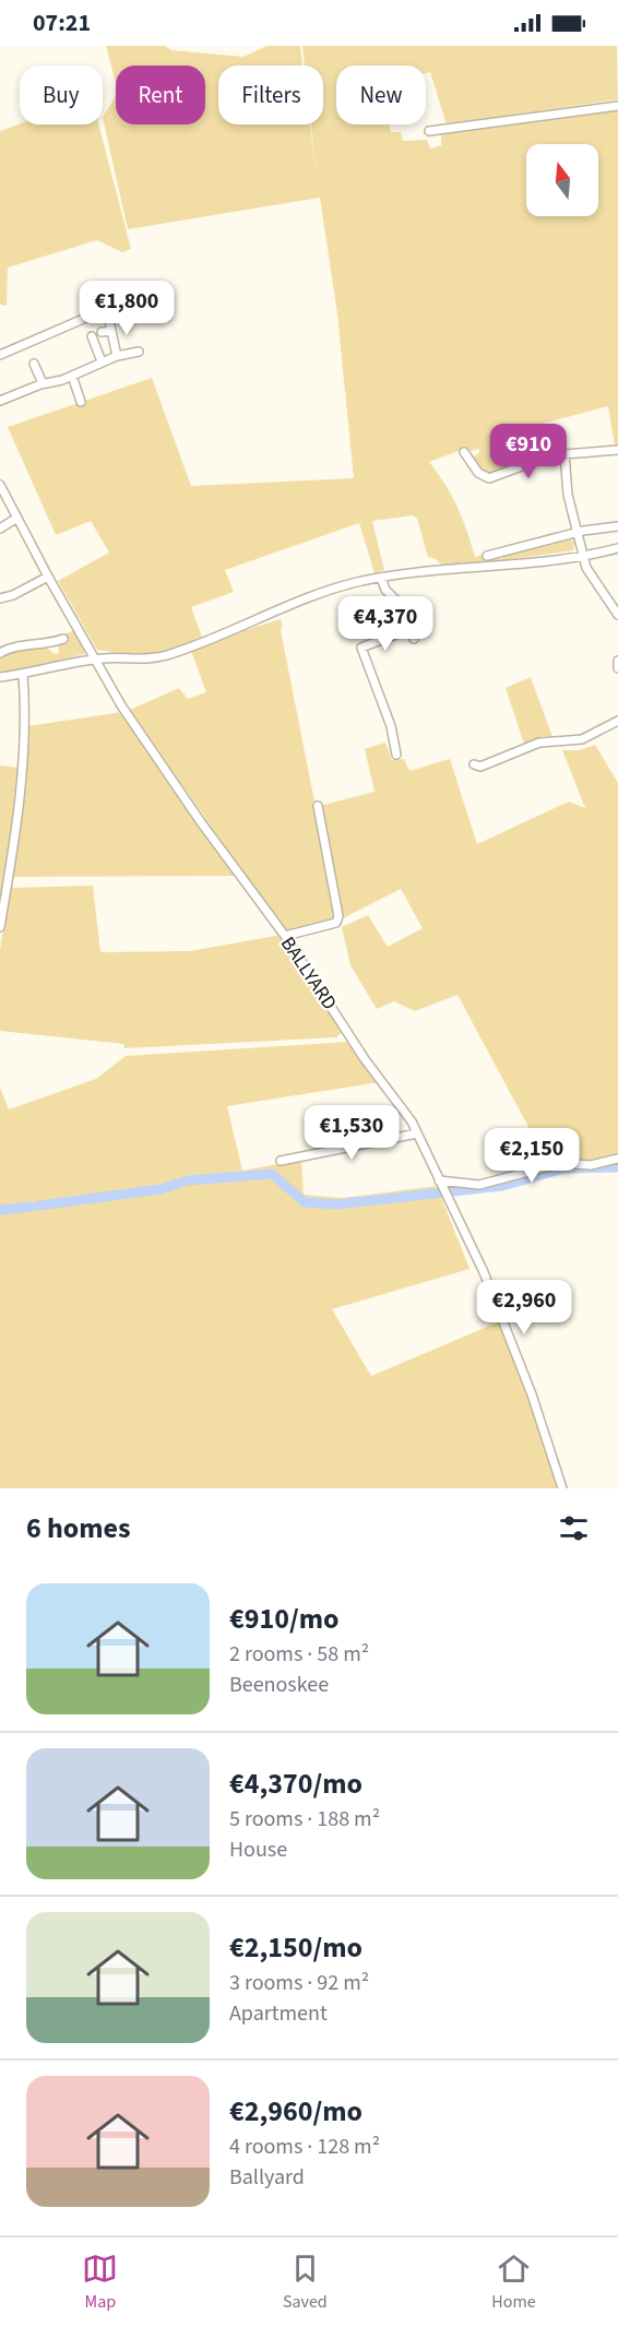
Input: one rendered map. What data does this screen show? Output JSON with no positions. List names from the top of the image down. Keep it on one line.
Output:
{"streets":{"street":["BALLYARD"]},"north":"top","page":{"status":"07:21","chip":["Buy","Rent","Filters","New"],"price":["€1,800","€910","€4,370","€1,530","€2,150","€2,960"],"heading":"6 homes","list":[{"name":"€910/mo","note":"2 rooms · 58 m² · Beenoskee"},{"name":"€4,370/mo","note":"5 rooms · 188 m² · House"},{"name":"€2,150/mo","note":"3 rooms · 92 m² · Apartment"},{"name":"€2,960/mo","note":"4 rooms · 128 m² · Ballyard"}],"tabs":["Map","Saved","Home"]}}
